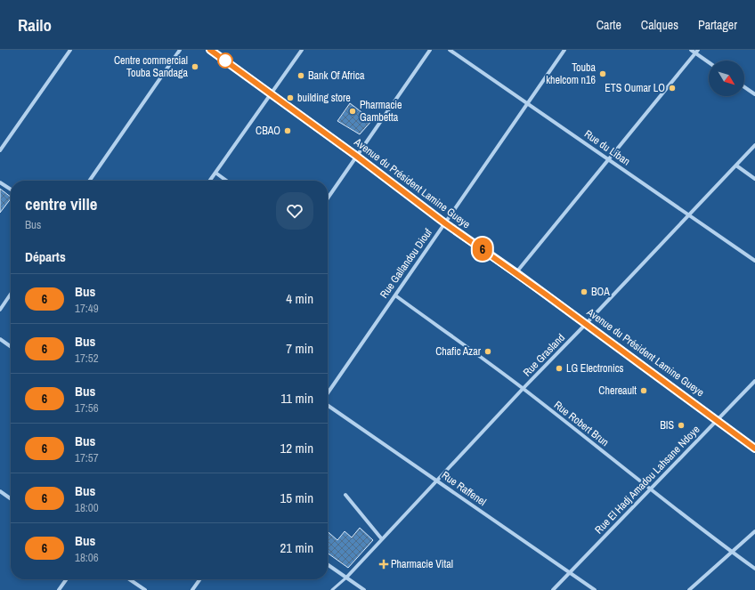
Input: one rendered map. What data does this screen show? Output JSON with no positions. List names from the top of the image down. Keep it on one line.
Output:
{"streets":{"main road":["Avenue du Président Lamine Gueye"],"street":["Rue du Liban","Rue Gallandou Diouf","Rue Grasland","Rue Robert Brun","Rue El Hadj Amadou Lahsane Ndoye","Rue Raffenel"]},"crossings":[["Rue du Liban","Rue Gallandou Diouf"],["Rue du Liban","Rue Grasland"],["Avenue du Président Lamine Gueye","Rue Gallandou Diouf"],["Avenue du Président Lamine Gueye","Rue Grasland"],["Avenue du Président Lamine Gueye","Rue El Hadj Amadou Lahsane Ndoye"],["Rue Gallandou Diouf","Rue Robert Brun"],["Rue Grasland","Rue Robert Brun"],["Rue Grasland","Rue Raffenel"],["Rue Robert Brun","Rue El Hadj Amadou Lahsane Ndoye"],["Rue El Hadj Amadou Lahsane Ndoye","Rue Raffenel"]],"places":{"other":["Centre commercial Touba Sandaga","Touba khelcom n16","Bank Of Africa","ETS Oumar LO","building store","Pharmacie Gambetta","CBAO","BOA","Chafic Azar","LG Electronics","Chereault","BIS"],"health":["Pharmacie Vital"]},"lines":["bus line 6"],"north":"bottom right","page":{"header":"Railo","nav":["Carte","Calques","Partager"],"on_map":"6","heading":[["centre ville","Bus"],"Départs"],"list":[{"mark":"6","name":"Bus","note":"17:49","value":"4 min"},{"mark":"6","name":"Bus","note":"17:52","value":"7 min"},{"mark":"6","name":"Bus","note":"17:56","value":"11 min"},{"mark":"6","name":"Bus","note":"17:57","value":"12 min"},{"mark":"6","name":"Bus","note":"18:00","value":"15 min"},{"mark":"6","name":"Bus","note":"18:06","value":"21 min"}]}}
